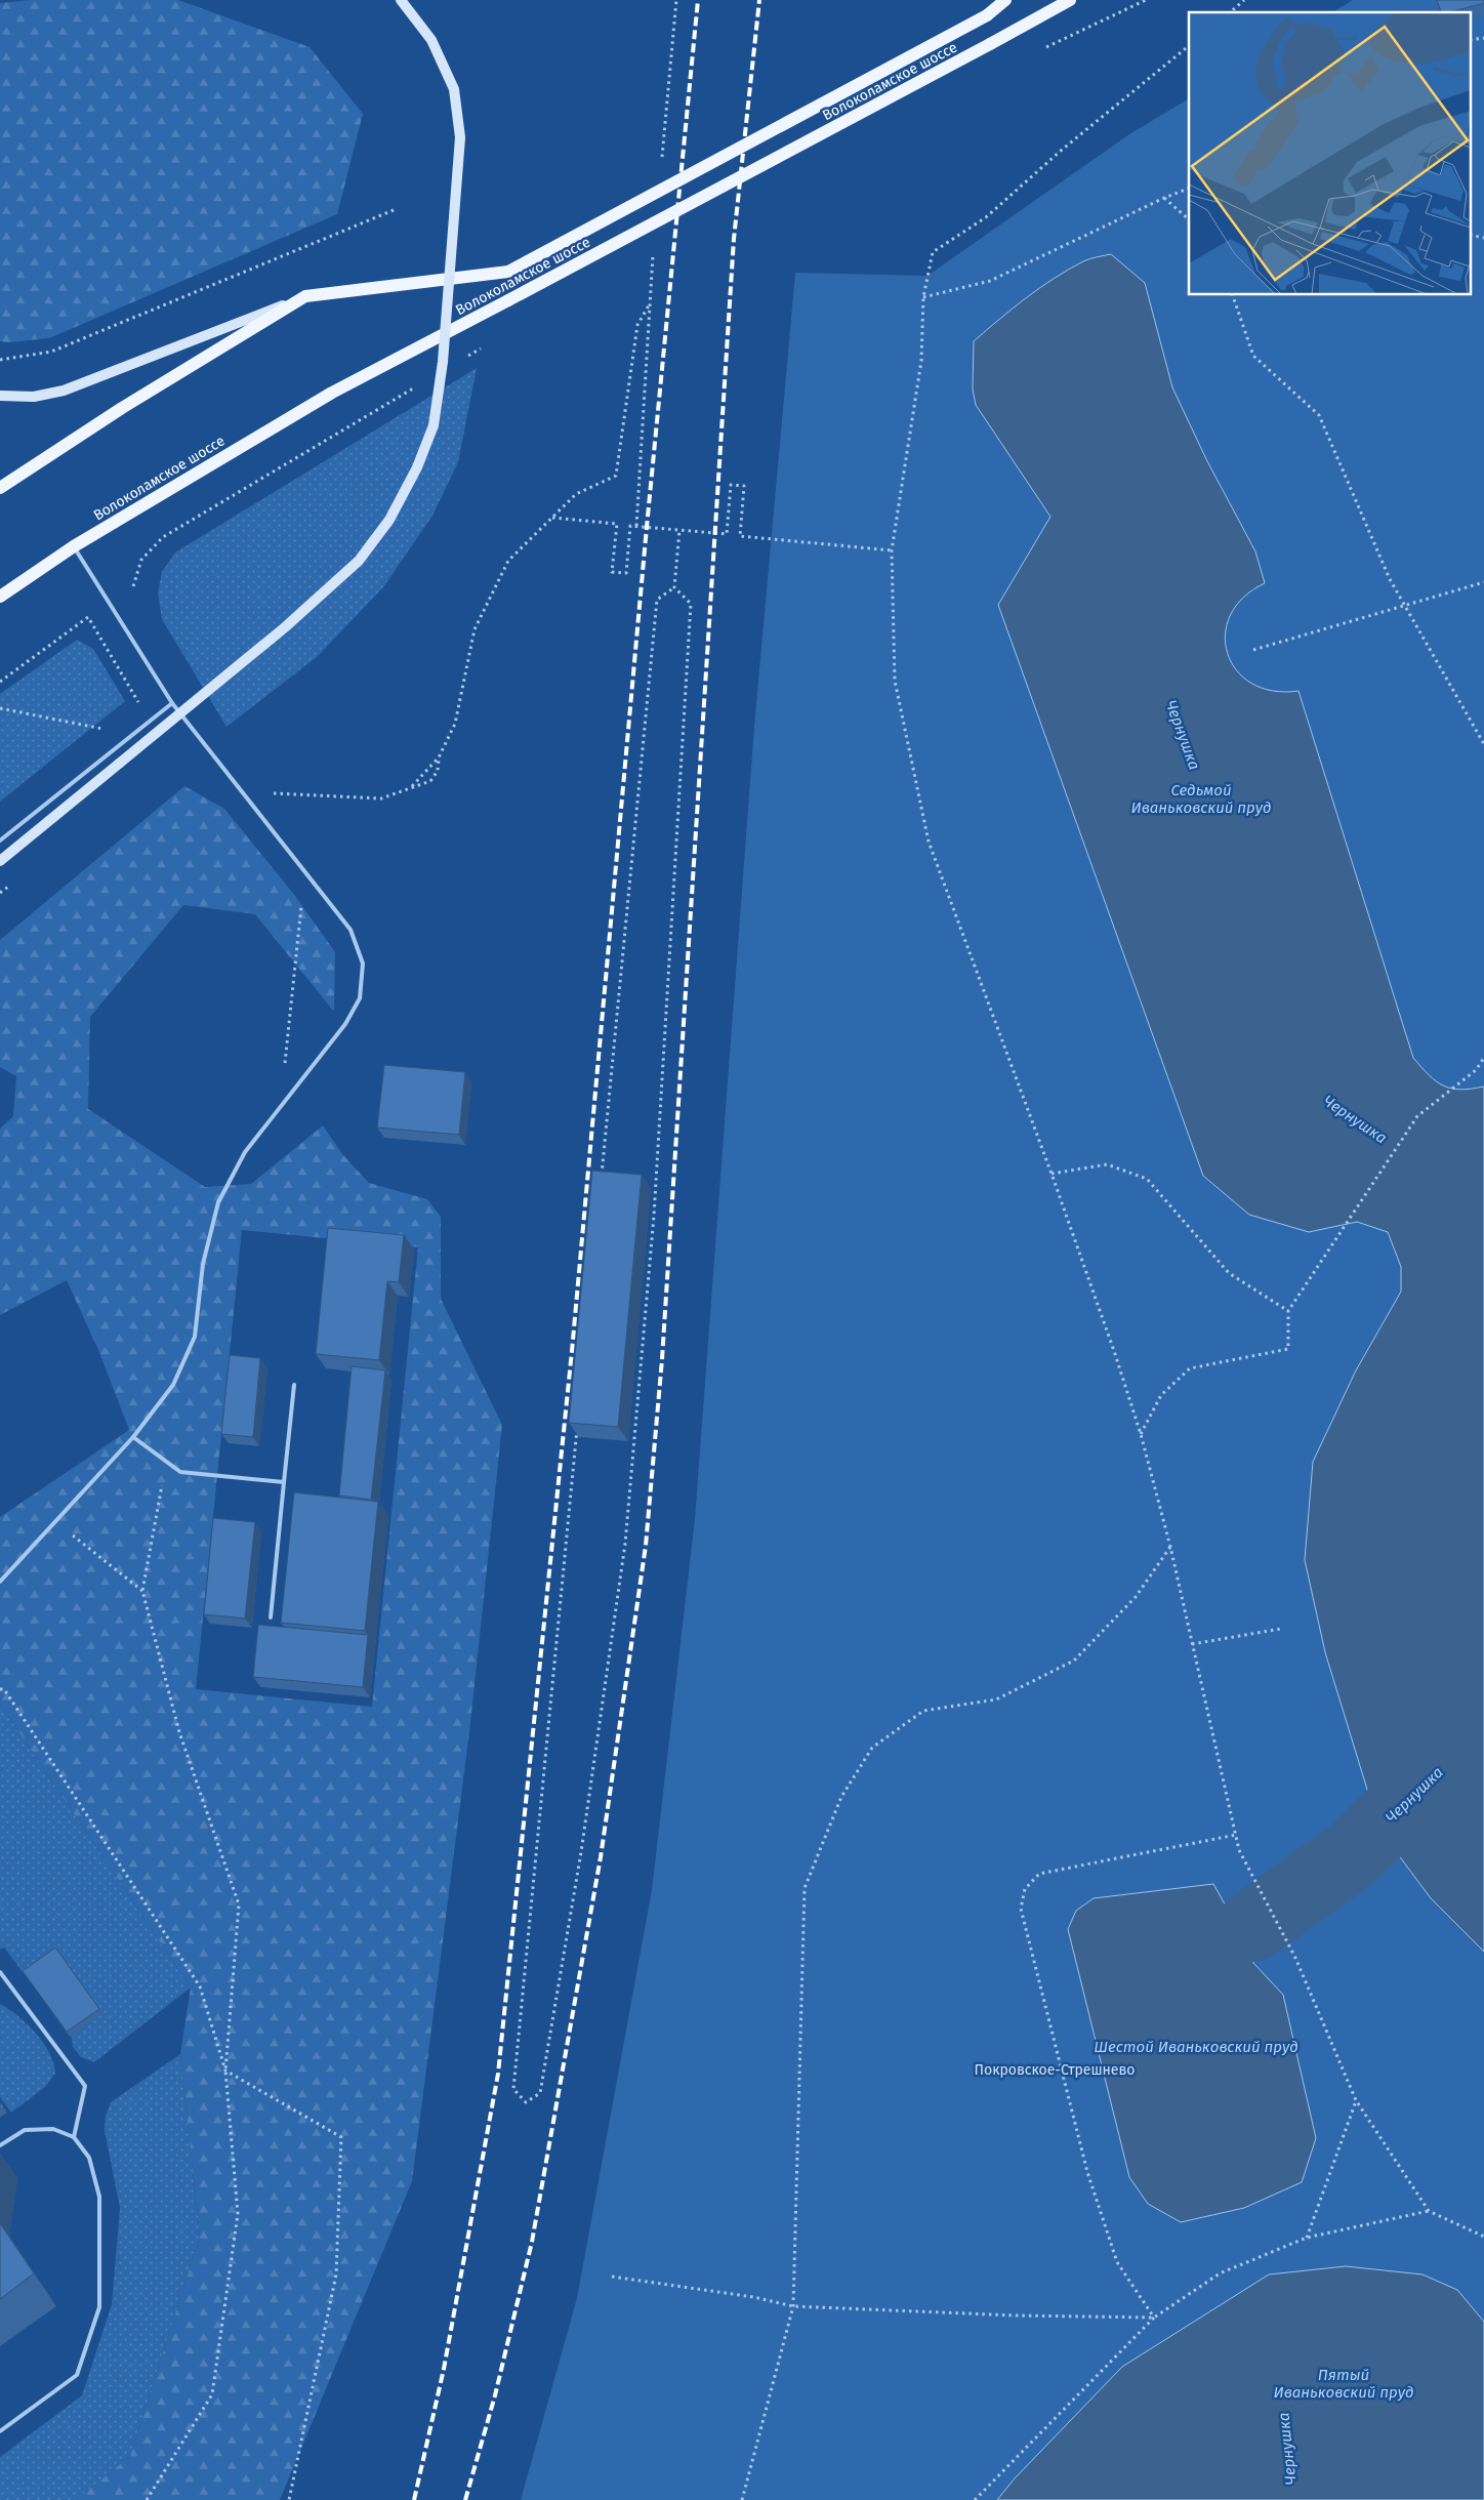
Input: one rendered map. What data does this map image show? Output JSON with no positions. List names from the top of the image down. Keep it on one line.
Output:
{"streets":{"main road":["Волоколамское шоссе"]},"water":["Чернушка","Седьмой Иваньковский пруд","Шестой Иваньковский пруд","Пятый Иваньковский пруд"],"parks":["Покровское-Стрешнево"]}
